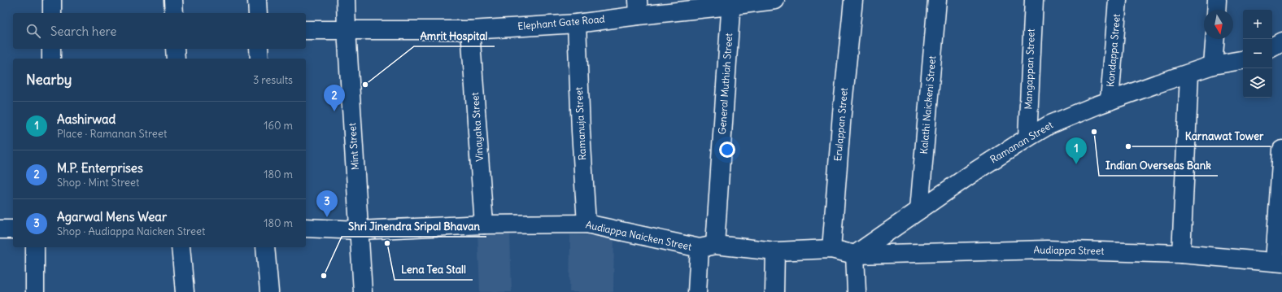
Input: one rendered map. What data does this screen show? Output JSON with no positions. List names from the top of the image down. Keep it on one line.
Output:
{"streets":{"street":["Elephant Gate Road","Kondappa Street","Mangappan Street","General Muthiah Street","Kalathi Naickeni Street","Ramanuja Street","Erulappan Street","Vinayaka Street","Ramanan Street","Mint Street","Audiappa Naicken Street","Audiappa Street"]},"crossings":[["Elephant Gate Road","General Muthiah Street"],["Elephant Gate Road","Ramanuja Street"],["Elephant Gate Road","Vinayaka Street"],["Elephant Gate Road","Mint Street"],["Kondappa Street","Ramanan Street"],["Mangappan Street","Ramanan Street"],["General Muthiah Street","Audiappa Naicken Street"],["Kalathi Naickeni Street","Ramanan Street"],["Ramanuja Street","Audiappa Naicken Street"],["Erulappan Street","Audiappa Naicken Street"],["Vinayaka Street","Audiappa Naicken Street"],["Ramanan Street","Audiappa Naicken Street"],["Ramanan Street","Audiappa Street"],["Mint Street","Audiappa Naicken Street"],["Audiappa Naicken Street","Audiappa Street"]],"places":["Amrit Hospital","Indian Overseas Bank","Karnawat Tower","Lena Tea Stall","Shri Jinendra Sripal Bhavan"],"north":"bottom","page":{"map_buttons":["+","−"],"search":"Search here","heading":["Nearby","3 results"],"pins":["2","1","3"],"list":[{"mark":"1","name":"Aashirwad","note":"Place · Ramanan Street","value":"160 m"},{"mark":"2","name":"M.P. Enterprises","note":"Shop · Mint Street","value":"180 m"},{"mark":"3","name":"Agarwal Mens Wear","note":"Shop · Audiappa Naicken Street","value":"180 m"}]}}
